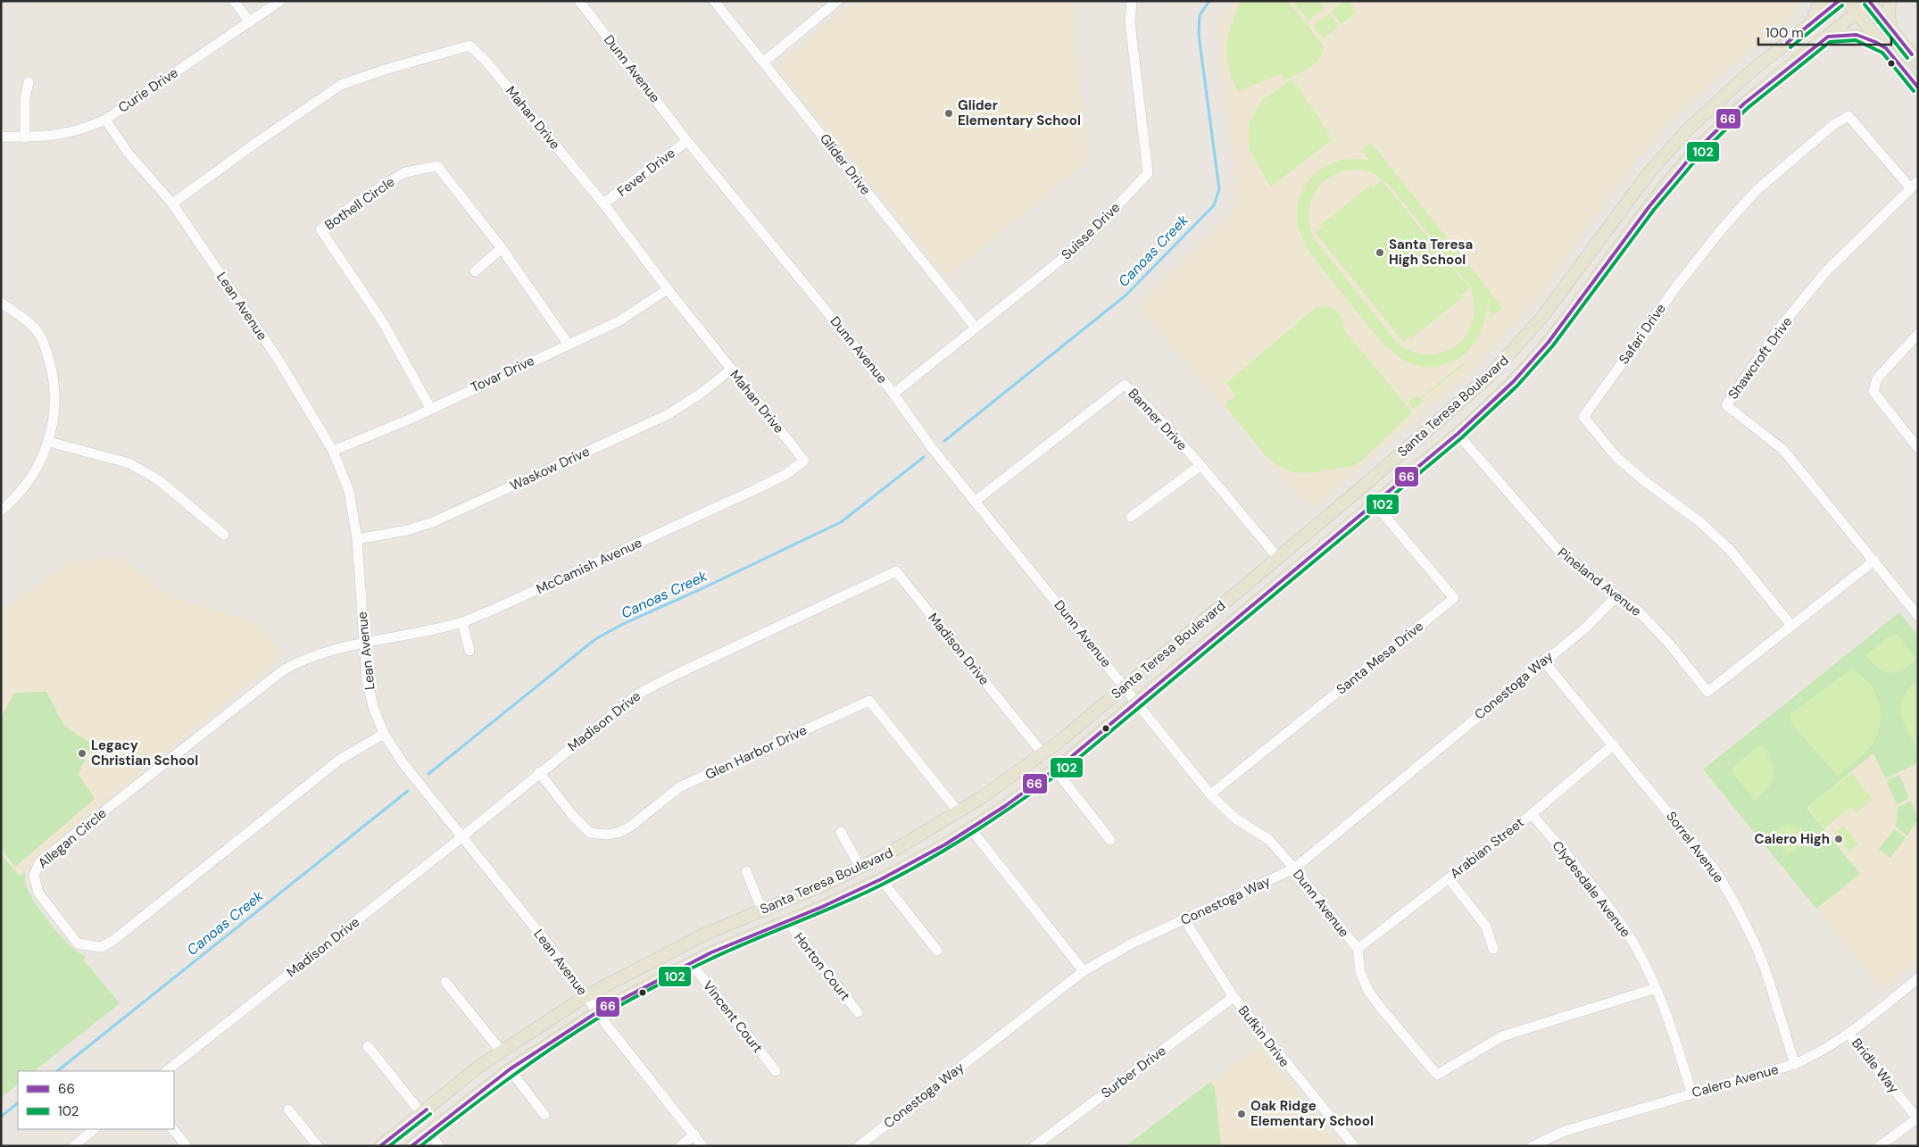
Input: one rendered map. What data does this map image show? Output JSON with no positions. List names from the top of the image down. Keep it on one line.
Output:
{"streets":{"main road":["Santa Teresa Boulevard"],"street":["Dunn Avenue","Curie Drive","Mahan Drive","Glider Drive","Fever Drive","Bothell Circle","Suisse Drive","Lean Avenue","Safari Drive","Shawcroft Drive","Tovar Drive","Banner Drive","Waskow Drive","McCamish Avenue","Pineland Avenue","Madison Drive","Santa Mesa Drive","Conestoga Way","Glen Harbor Drive","Allegan Circle","Sorrel Avenue","Arabian Street","Clydesdale Avenue","Horton Court","Vincent Court","Bufkin Drive","Bridle Way","Surber Drive","Calero Avenue"]},"crossings":[["Dunn Avenue","Fever Drive"],["Dunn Avenue","Suisse Drive"],["Dunn Avenue","Santa Teresa Boulevard"],["Dunn Avenue","Banner Drive"],["Dunn Avenue","Santa Mesa Drive"],["Dunn Avenue","Conestoga Way"],["Dunn Avenue","Arabian Street"],["Dunn Avenue","Clydesdale Avenue"],["Curie Drive","Lean Avenue"],["Mahan Drive","Fever Drive"],["Mahan Drive","Lean Avenue"],["Mahan Drive","Tovar Drive"],["Mahan Drive","Waskow Drive"],["Mahan Drive","McCamish Avenue"],["Glider Drive","Suisse Drive"],["Bothell Circle","Tovar Drive"],["Lean Avenue","Tovar Drive"],["Lean Avenue","Santa Teresa Boulevard"],["Lean Avenue","Waskow Drive"],["Lean Avenue","McCamish Avenue"],["Lean Avenue","Madison Drive"],["Lean Avenue","Allegan Circle"],["Safari Drive","Shawcroft Drive"],["Safari Drive","Pineland Avenue"],["Shawcroft Drive","Pineland Avenue"],["Santa Teresa Boulevard","Banner Drive"],["Santa Teresa Boulevard","Pineland Avenue"],["Santa Teresa Boulevard","Madison Drive"],["Santa Teresa Boulevard","Santa Mesa Drive"],["Santa Teresa Boulevard","Glen Harbor Drive"],["Santa Teresa Boulevard","Horton Court"],["Santa Teresa Boulevard","Vincent Court"],["McCamish Avenue","Allegan Circle"],["Pineland Avenue","Conestoga Way"],["Madison Drive","Glen Harbor Drive"],["Conestoga Way","Sorrel Avenue"],["Conestoga Way","Bufkin Drive"],["Sorrel Avenue","Arabian Street"],["Sorrel Avenue","Calero Avenue"],["Arabian Street","Clydesdale Avenue"],["Clydesdale Avenue","Calero Avenue"],["Bufkin Drive","Surber Drive"],["Bridle Way","Calero Avenue"]],"water":["Canoas Creek"],"places":["Glider Elementary School","Santa Teresa High School","Legacy Christian School","Calero High","Oak Ridge Elementary School"],"lines":["transit line 66","transit line 102"],"legend":["66","102"],"scale_bar":"100 m"}
